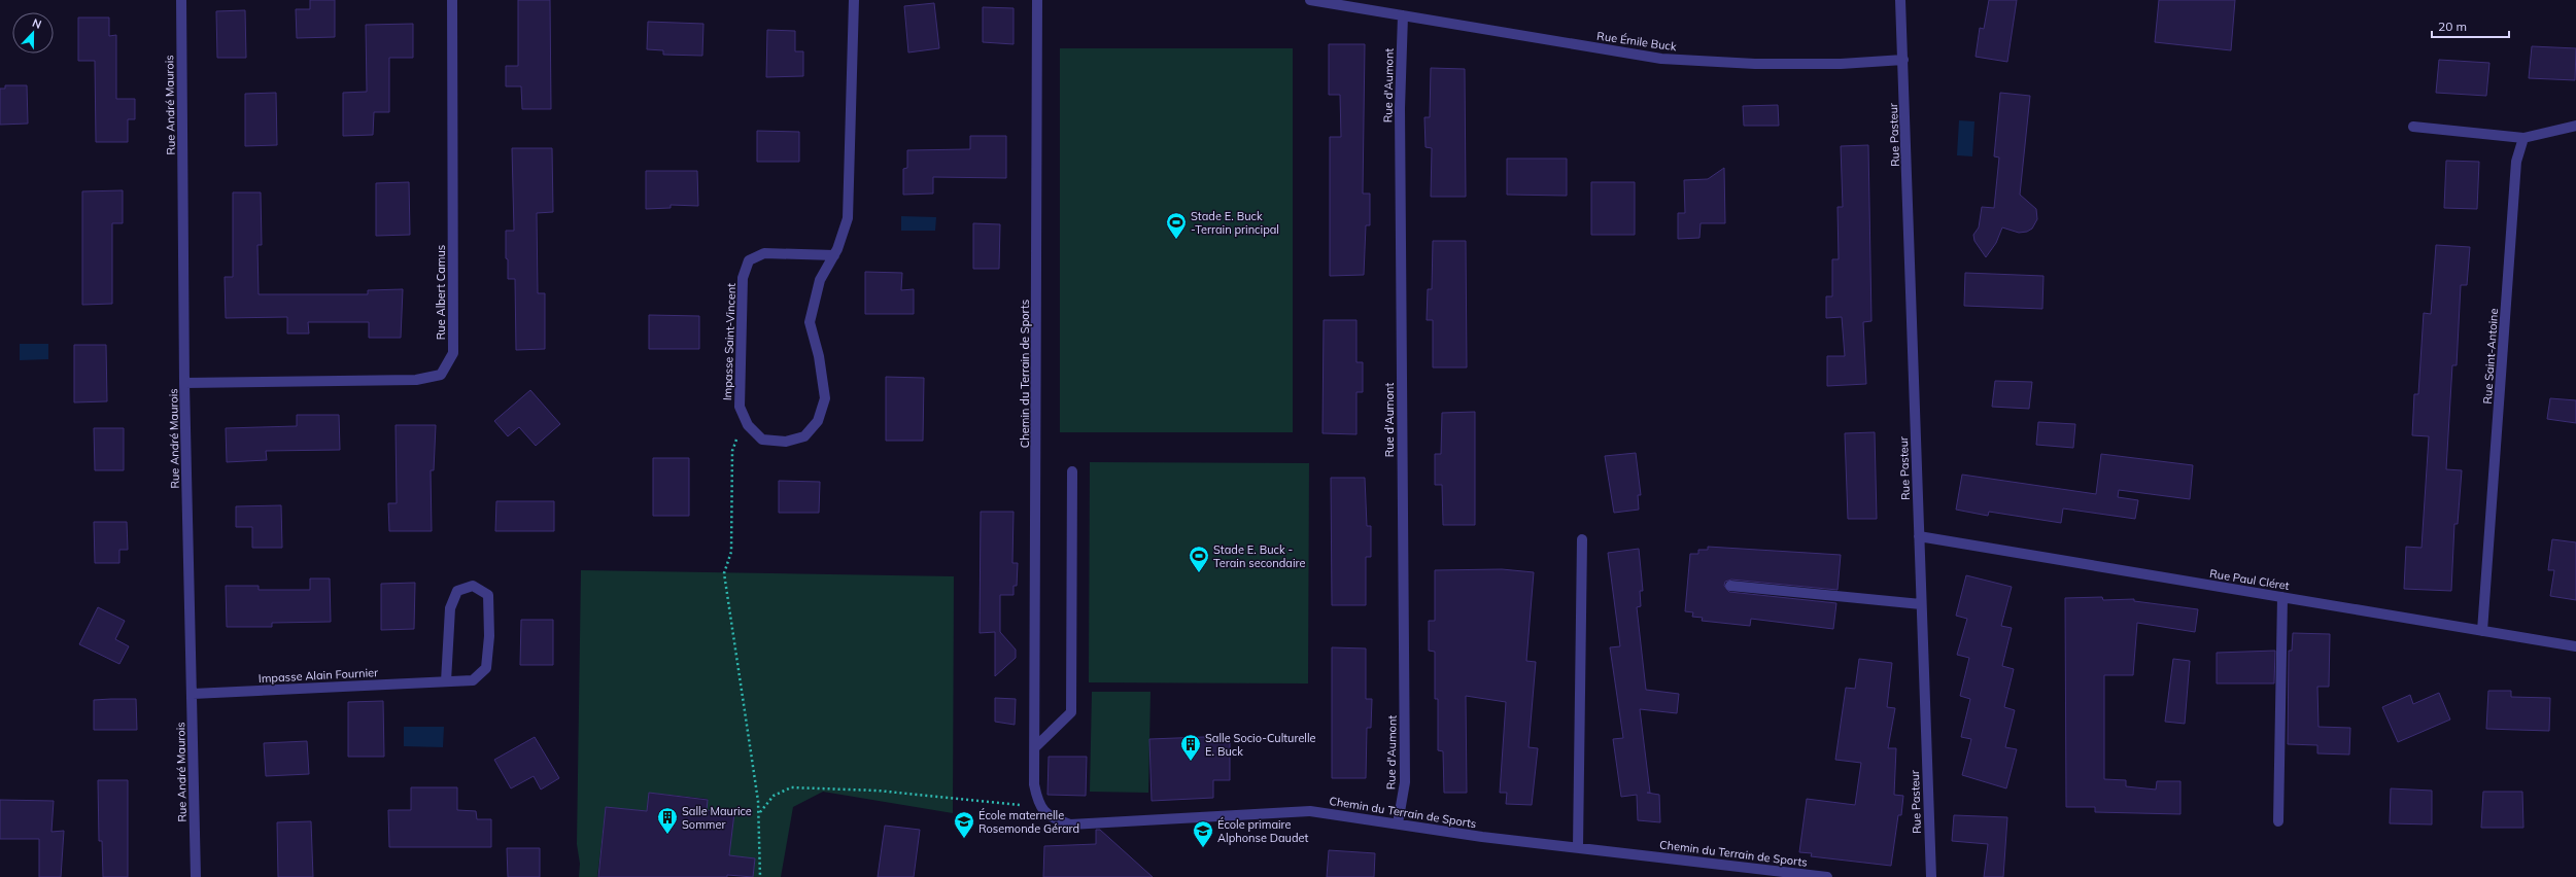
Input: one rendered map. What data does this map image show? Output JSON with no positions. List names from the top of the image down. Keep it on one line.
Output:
{"streets":{"street":["Rue Émile Buck","Rue d'Aumont","Rue André Maurois","Rue Pasteur","Rue Albert Camus","Impasse Saint-Vincent","Rue Saint-Antoine","Chemin du Terrain de Sports","Rue Paul Cléret","Impasse Alain Fournier"]},"crossings":[["Rue Émile Buck","Rue d'Aumont"],["Rue Émile Buck","Rue Pasteur"],["Rue d'Aumont","Chemin du Terrain de Sports"],["Rue André Maurois","Rue Albert Camus"],["Rue André Maurois","Impasse Alain Fournier"],["Rue Pasteur","Rue Paul Cléret"],["Rue Saint-Antoine","Rue Paul Cléret"]],"places":{"sports":["Stade E. Buck -Terrain principal","Stade E. Buck - Terain secondaire"],"building":["Salle Socio-Culturelle E. Buck","Salle Maurice Sommer"],"school or university":["École maternelle Rosemonde Gérard","École primaire Alphonse Daudet"]},"scale_bar":"20 m","north":"top"}
